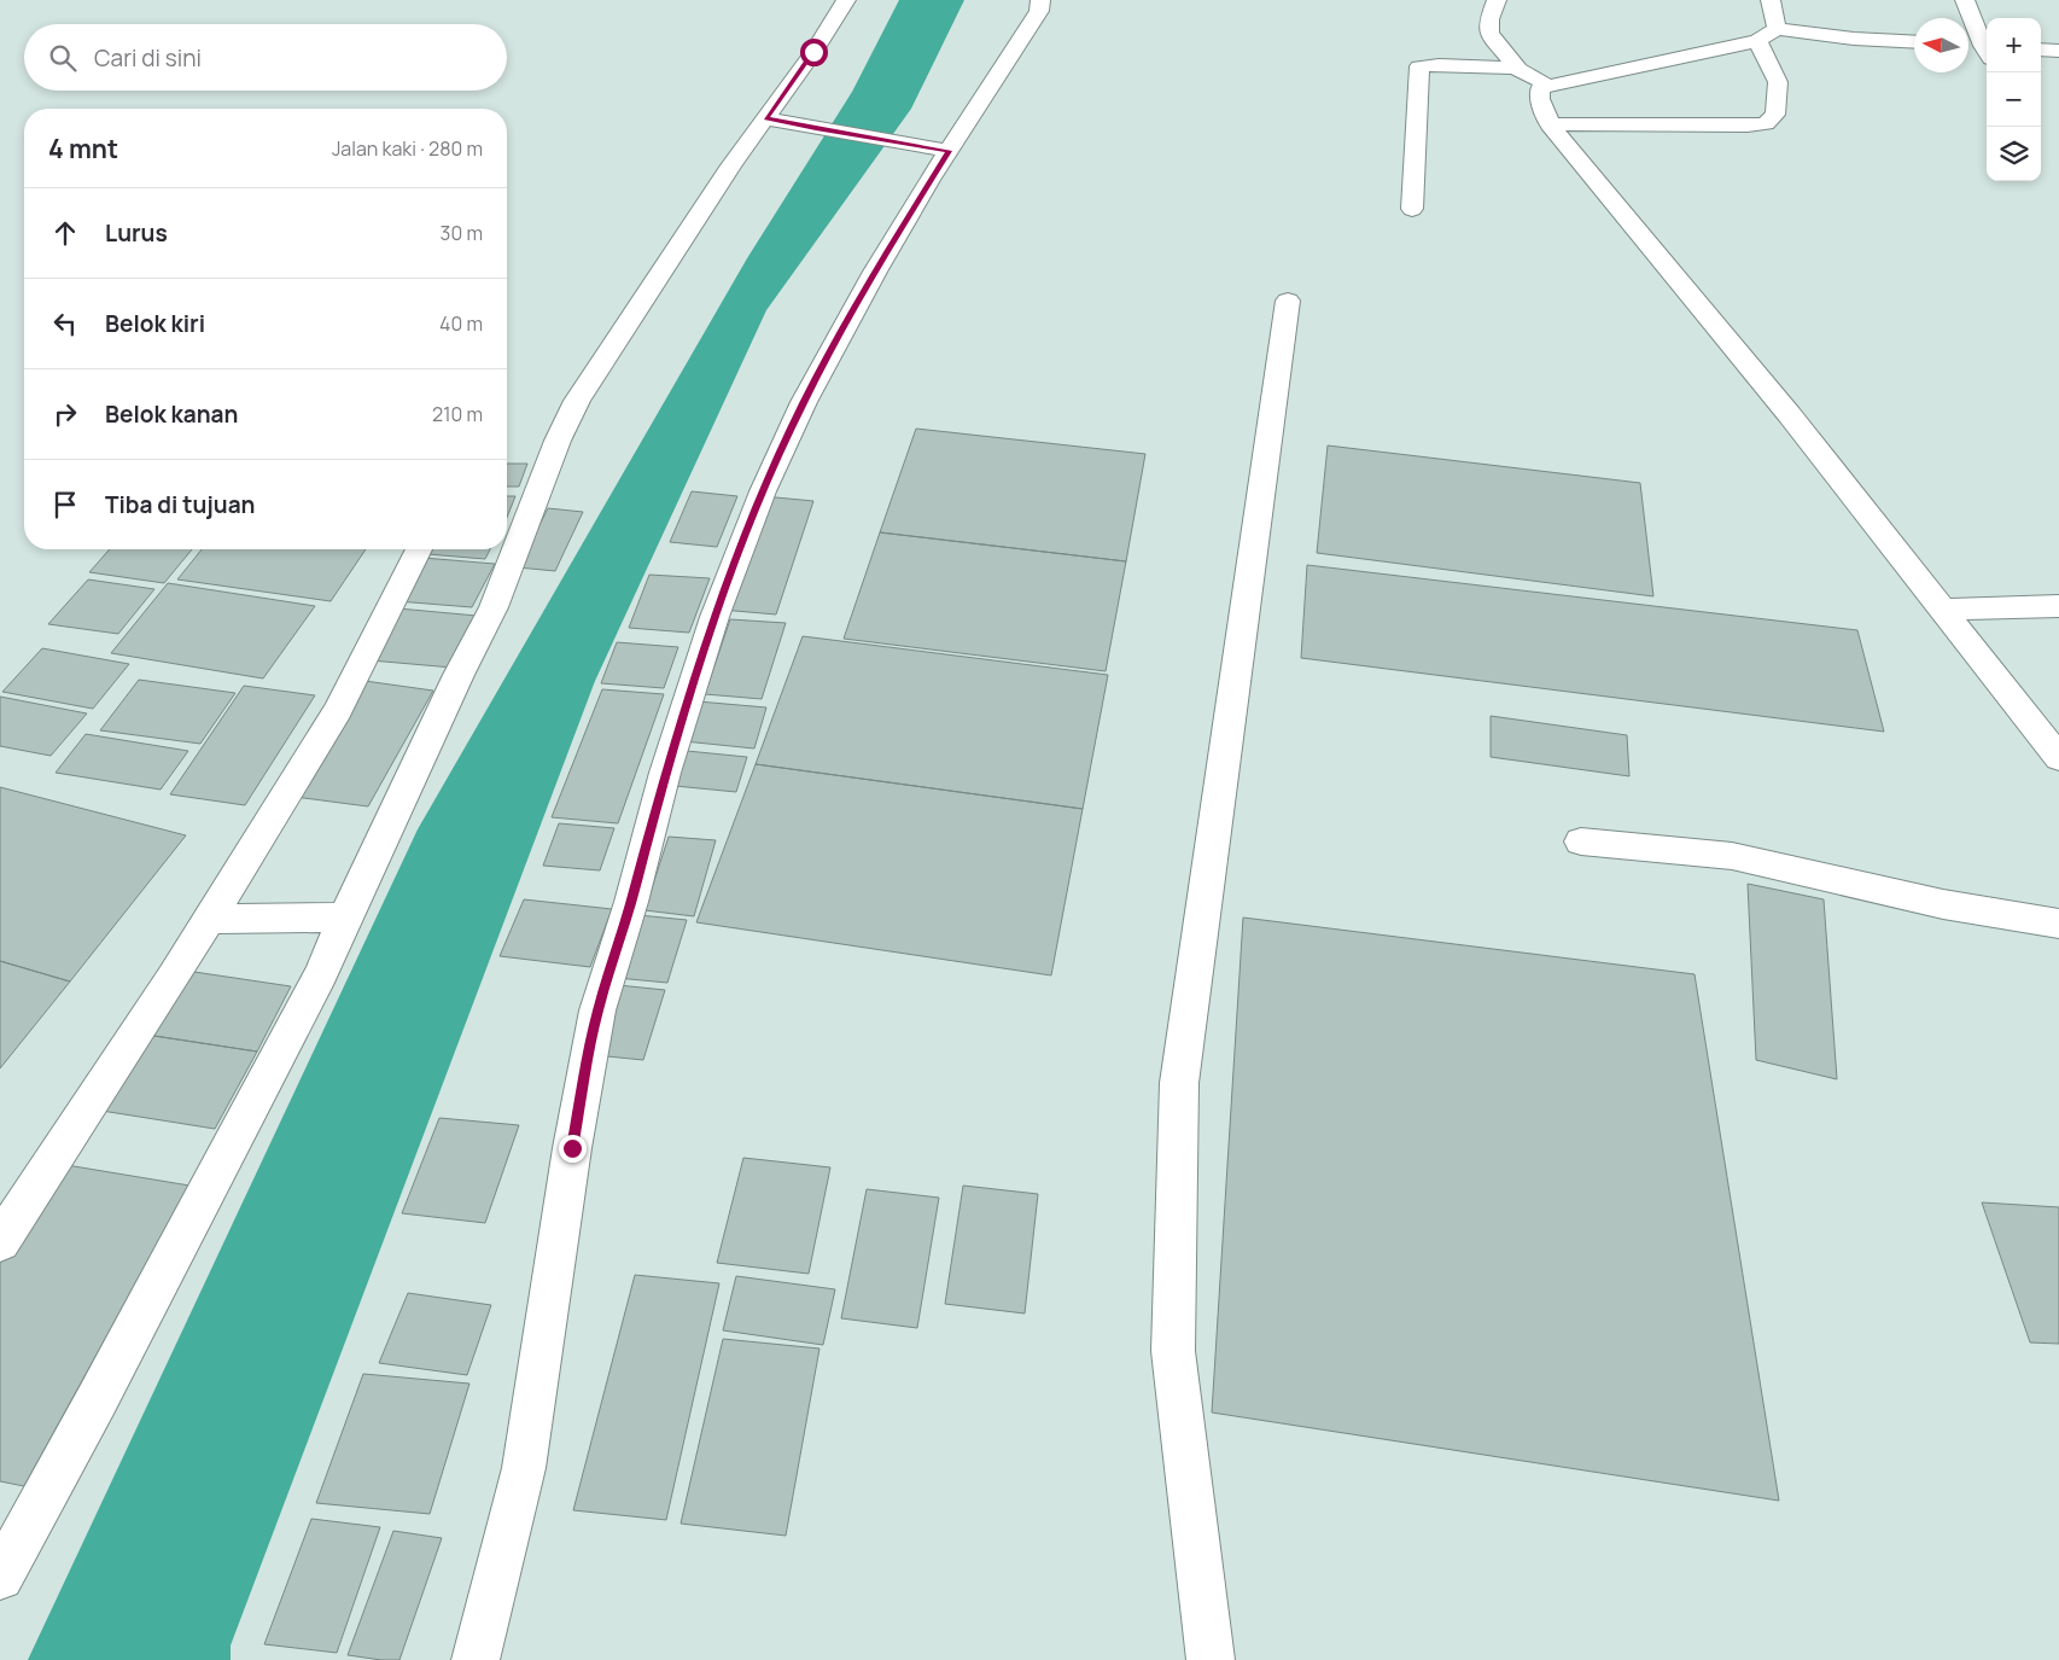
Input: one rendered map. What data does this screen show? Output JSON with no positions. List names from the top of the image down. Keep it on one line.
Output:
{"north":"left","page":{"map_buttons":["+","−"],"search":"Cari di sini","heading":["4 mnt","Jalan kaki · 280 m"],"list":[["Lurus","30 m"],["Belok kiri","40 m"],["Belok kanan","210 m"],"Tiba di tujuan"]}}
